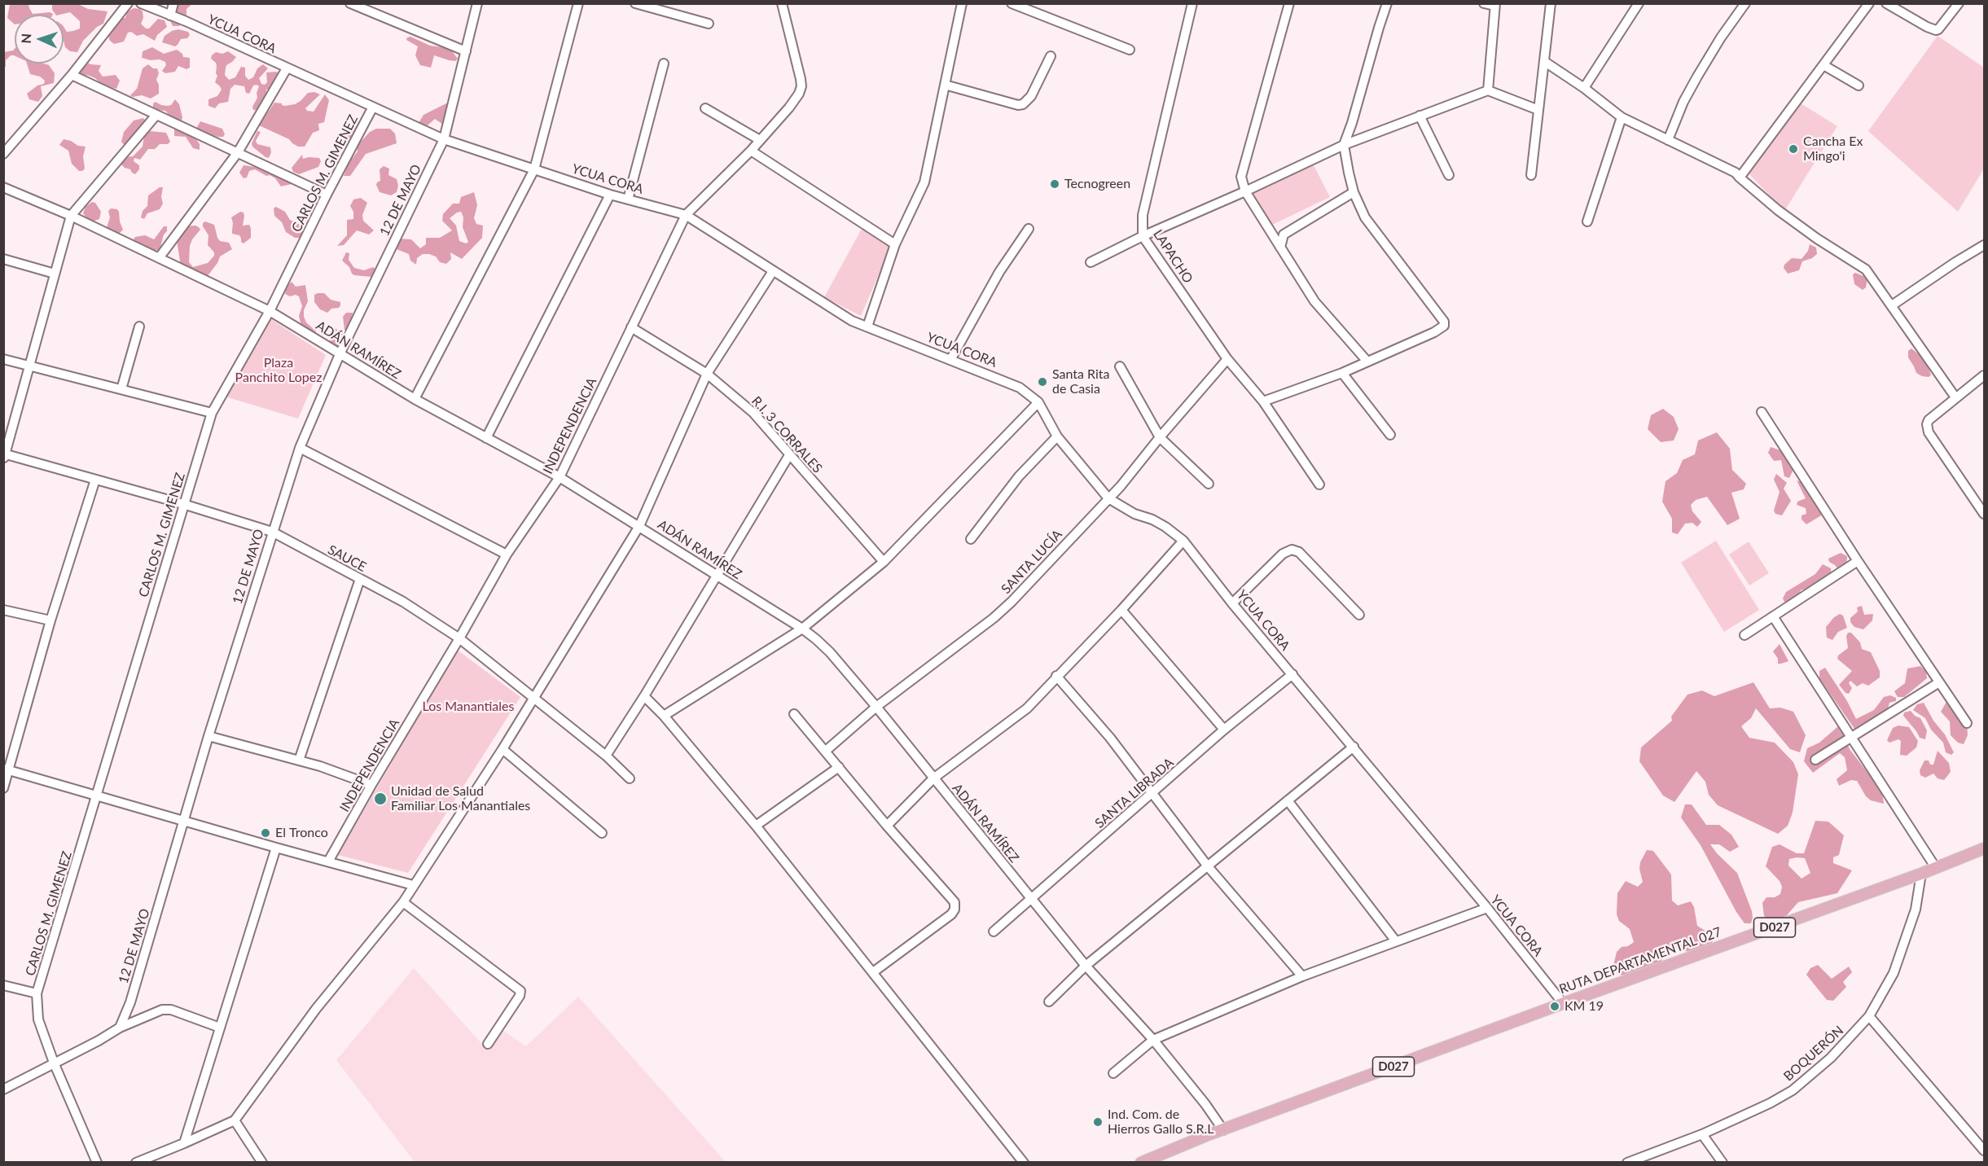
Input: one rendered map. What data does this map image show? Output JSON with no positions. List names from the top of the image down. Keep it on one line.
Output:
{"streets":{"main road":["D027","RUTA DEPARTAMENTAL 027"],"street":["YCUA CORA","CARLOS M. GIMENEZ","12 DE MAYO","LAPACHO","ADÁN RAMÍREZ","INDEPENDENCIA","R.I. 3 CORRALES","SAUCE","SANTA LUCÍA","SANTA LIBRADA","BOQUERÓN"]},"crossings":[["YCUA CORA","CARLOS M. GIMENEZ"],["YCUA CORA","12 DE MAYO"],["YCUA CORA","INDEPENDENCIA"],["YCUA CORA","SANTA LUCÍA"],["YCUA CORA","SANTA LIBRADA"],["YCUA CORA","RUTA DEPARTAMENTAL 027"],["CARLOS M. GIMENEZ","ADÁN RAMÍREZ"],["CARLOS M. GIMENEZ","SAUCE"],["12 DE MAYO","ADÁN RAMÍREZ"],["12 DE MAYO","SAUCE"],["LAPACHO","SANTA LUCÍA"],["ADÁN RAMÍREZ","INDEPENDENCIA"],["ADÁN RAMÍREZ","SANTA LUCÍA"],["ADÁN RAMÍREZ","SANTA LIBRADA"],["ADÁN RAMÍREZ","RUTA DEPARTAMENTAL 027"],["INDEPENDENCIA","R.I. 3 CORRALES"],["INDEPENDENCIA","SAUCE"],["RUTA DEPARTAMENTAL 027","BOQUERÓN"]],"parks":["Plaza Panchito Lopez","Los Manantiales"],"places":["Cancha Ex Mingo'i","Tecnogreen","Santa Rita de Casia","Unidad de Salud Familiar Los Manantiales","El Tronco","KM 19","Ind. Com. de Hierros Gallo S.R.L"],"north":"left"}
